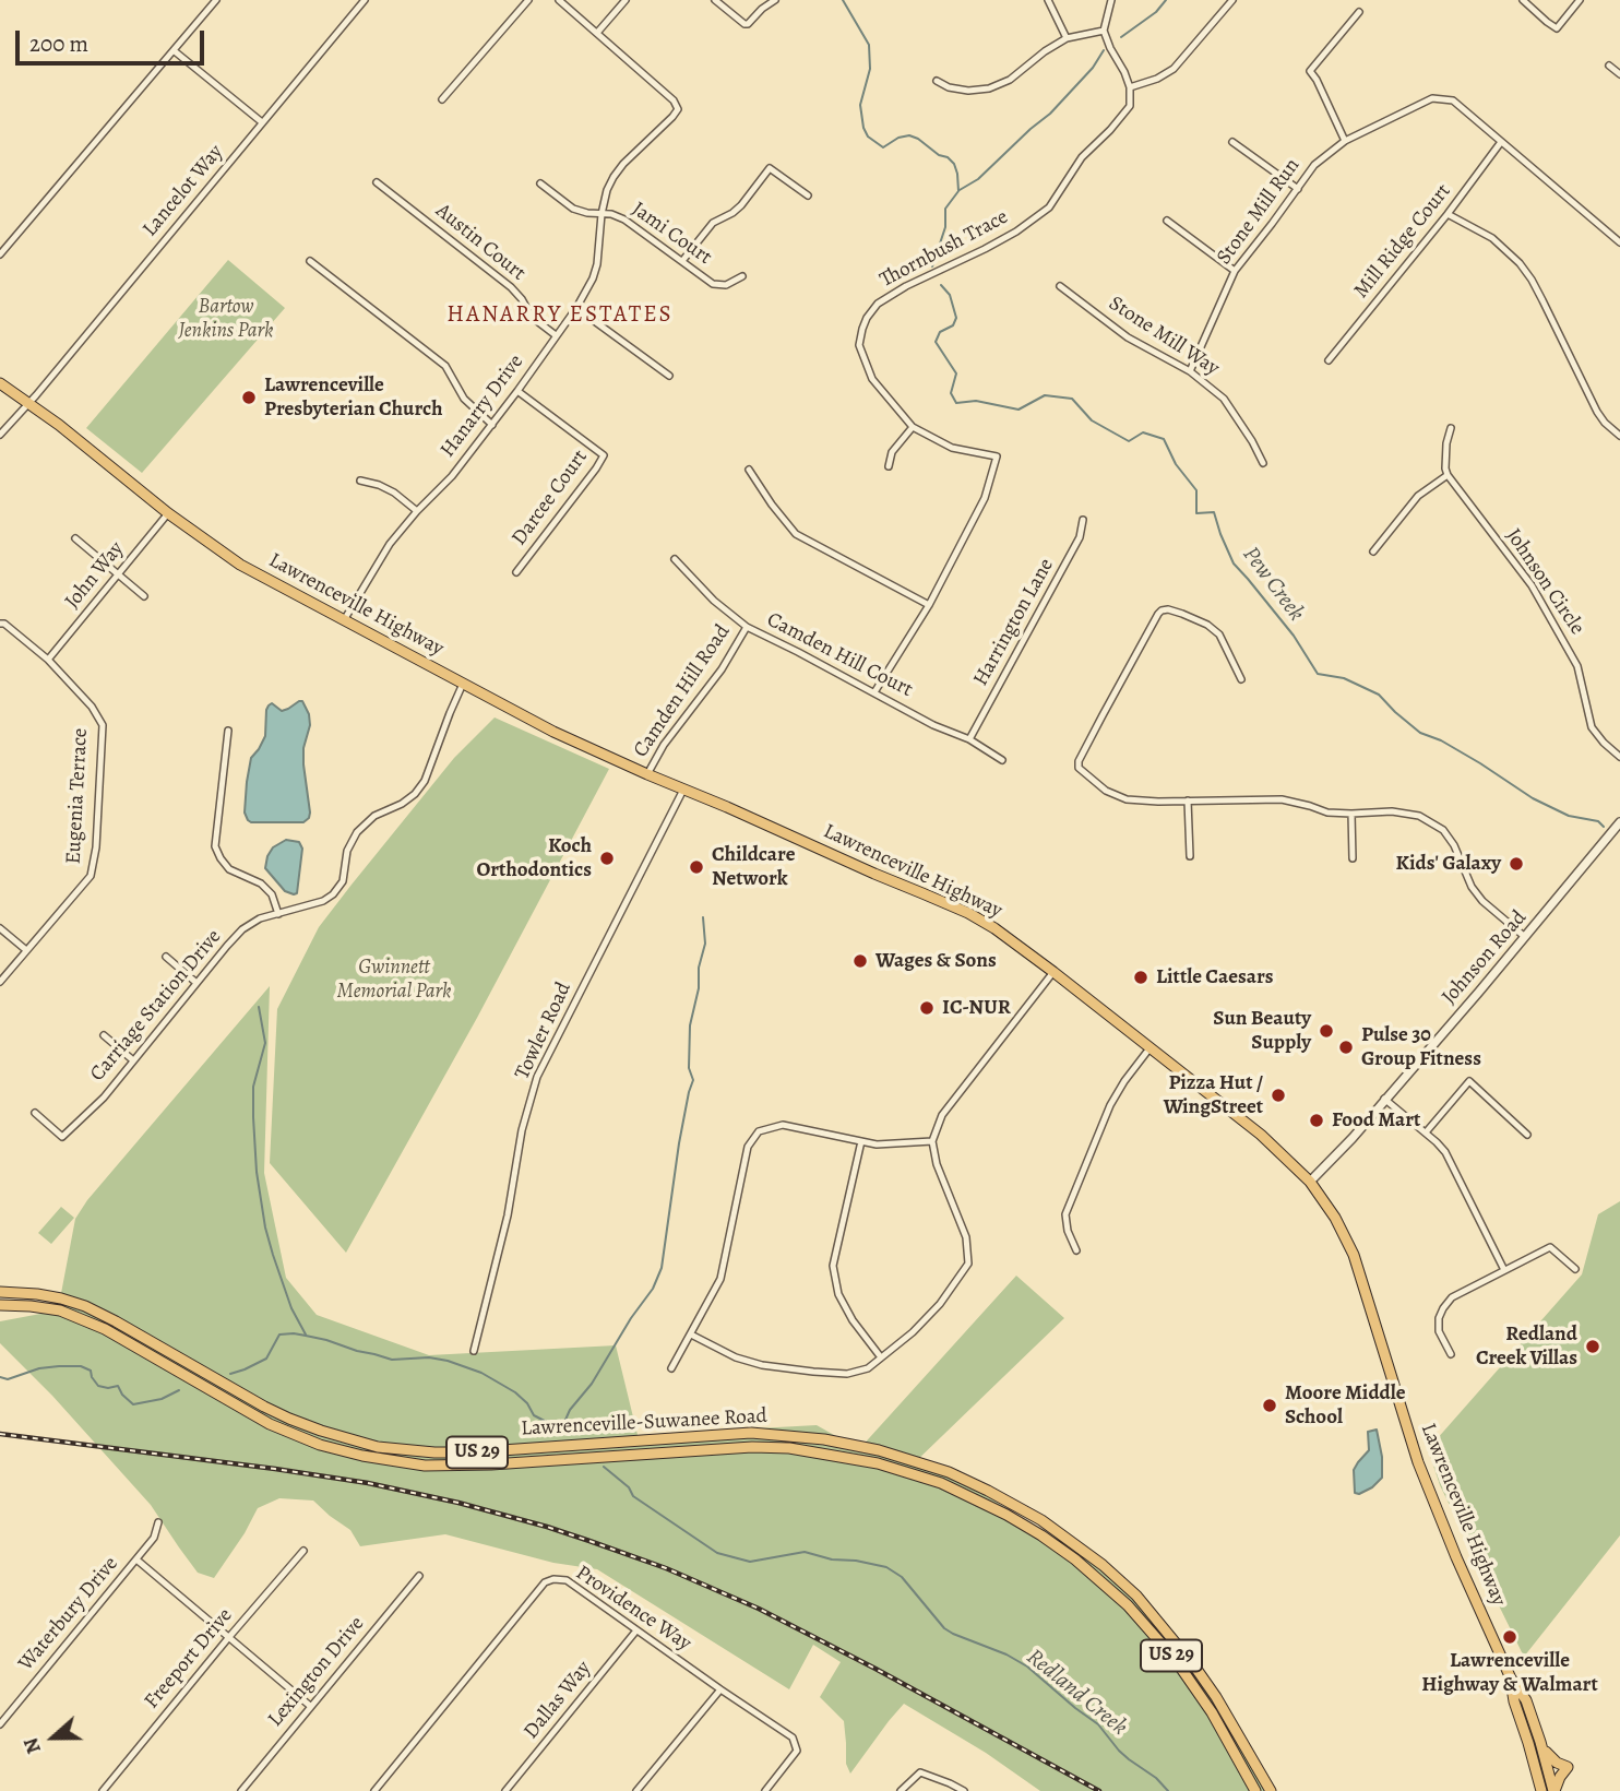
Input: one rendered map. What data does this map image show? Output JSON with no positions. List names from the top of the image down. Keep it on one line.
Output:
{"streets":{"main road":["Lawrenceville Highway","Lawrenceville-Suwanee Road","US 29"],"street":["Lancelot Way","Stone Mill Run","Jami Court","Mill Ridge Court","Austin Court","Thornbush Trace","Stone Mill Way","Hanarry Drive","Darcee Court","John Way","Johnson Circle","Harrington Lane","Camden Hill Court","Camden Hill Road","Eugenia Terrace","Johnson Road","Carriage Station Drive","Towler Road","Providence Way","Waterbury Drive","Freeport Drive","Lexington Drive","Dallas Way"]},"crossings":[["Lancelot Way","Lawrenceville Highway"],["Stone Mill Run","Mill Ridge Court"],["Stone Mill Run","Stone Mill Way"],["Jami Court","Hanarry Drive"],["Austin Court","Hanarry Drive"],["Thornbush Trace","Camden Hill Court"],["Hanarry Drive","Darcee Court"],["Hanarry Drive","Lawrenceville Highway"],["John Way","Lawrenceville Highway"],["John Way","Eugenia Terrace"],["Lawrenceville Highway","Camden Hill Road"],["Lawrenceville Highway","Johnson Road"],["Lawrenceville Highway","Carriage Station Drive"],["Lawrenceville Highway","Towler Road"],["Harrington Lane","Camden Hill Court"],["Camden Hill Court","Camden Hill Road"],["Providence Way","Dallas Way"]],"districts":["HANARRY ESTATES"],"water":["Pew Creek","Redland Creek"],"parks":["Bartow Jenkins Park","Gwinnett Memorial Park"],"places":["Lawrenceville Presbyterian Church","Koch Orthodontics","Kids' Galaxy","Childcare Network","Wages & Sons","Little Caesars","IC-NUR","Sun Beauty Supply","Pulse 30 Group Fitness","Pizza Hut / WingStreet","Food Mart","Redland Creek Villas","Moore Middle School","Lawrenceville Highway & Walmart"],"scale_bar":"200 m","north":"left"}
